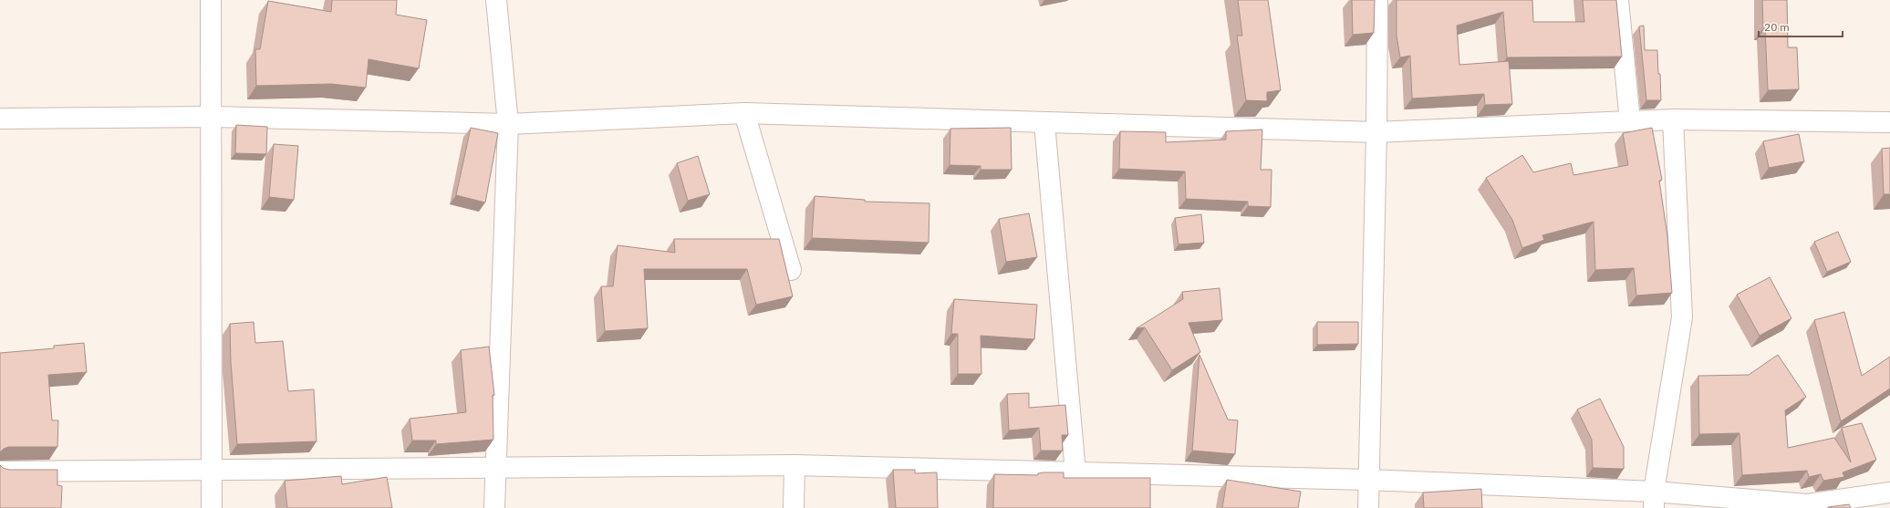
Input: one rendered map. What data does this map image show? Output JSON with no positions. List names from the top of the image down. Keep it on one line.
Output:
{"scale_bar":"20 m"}
